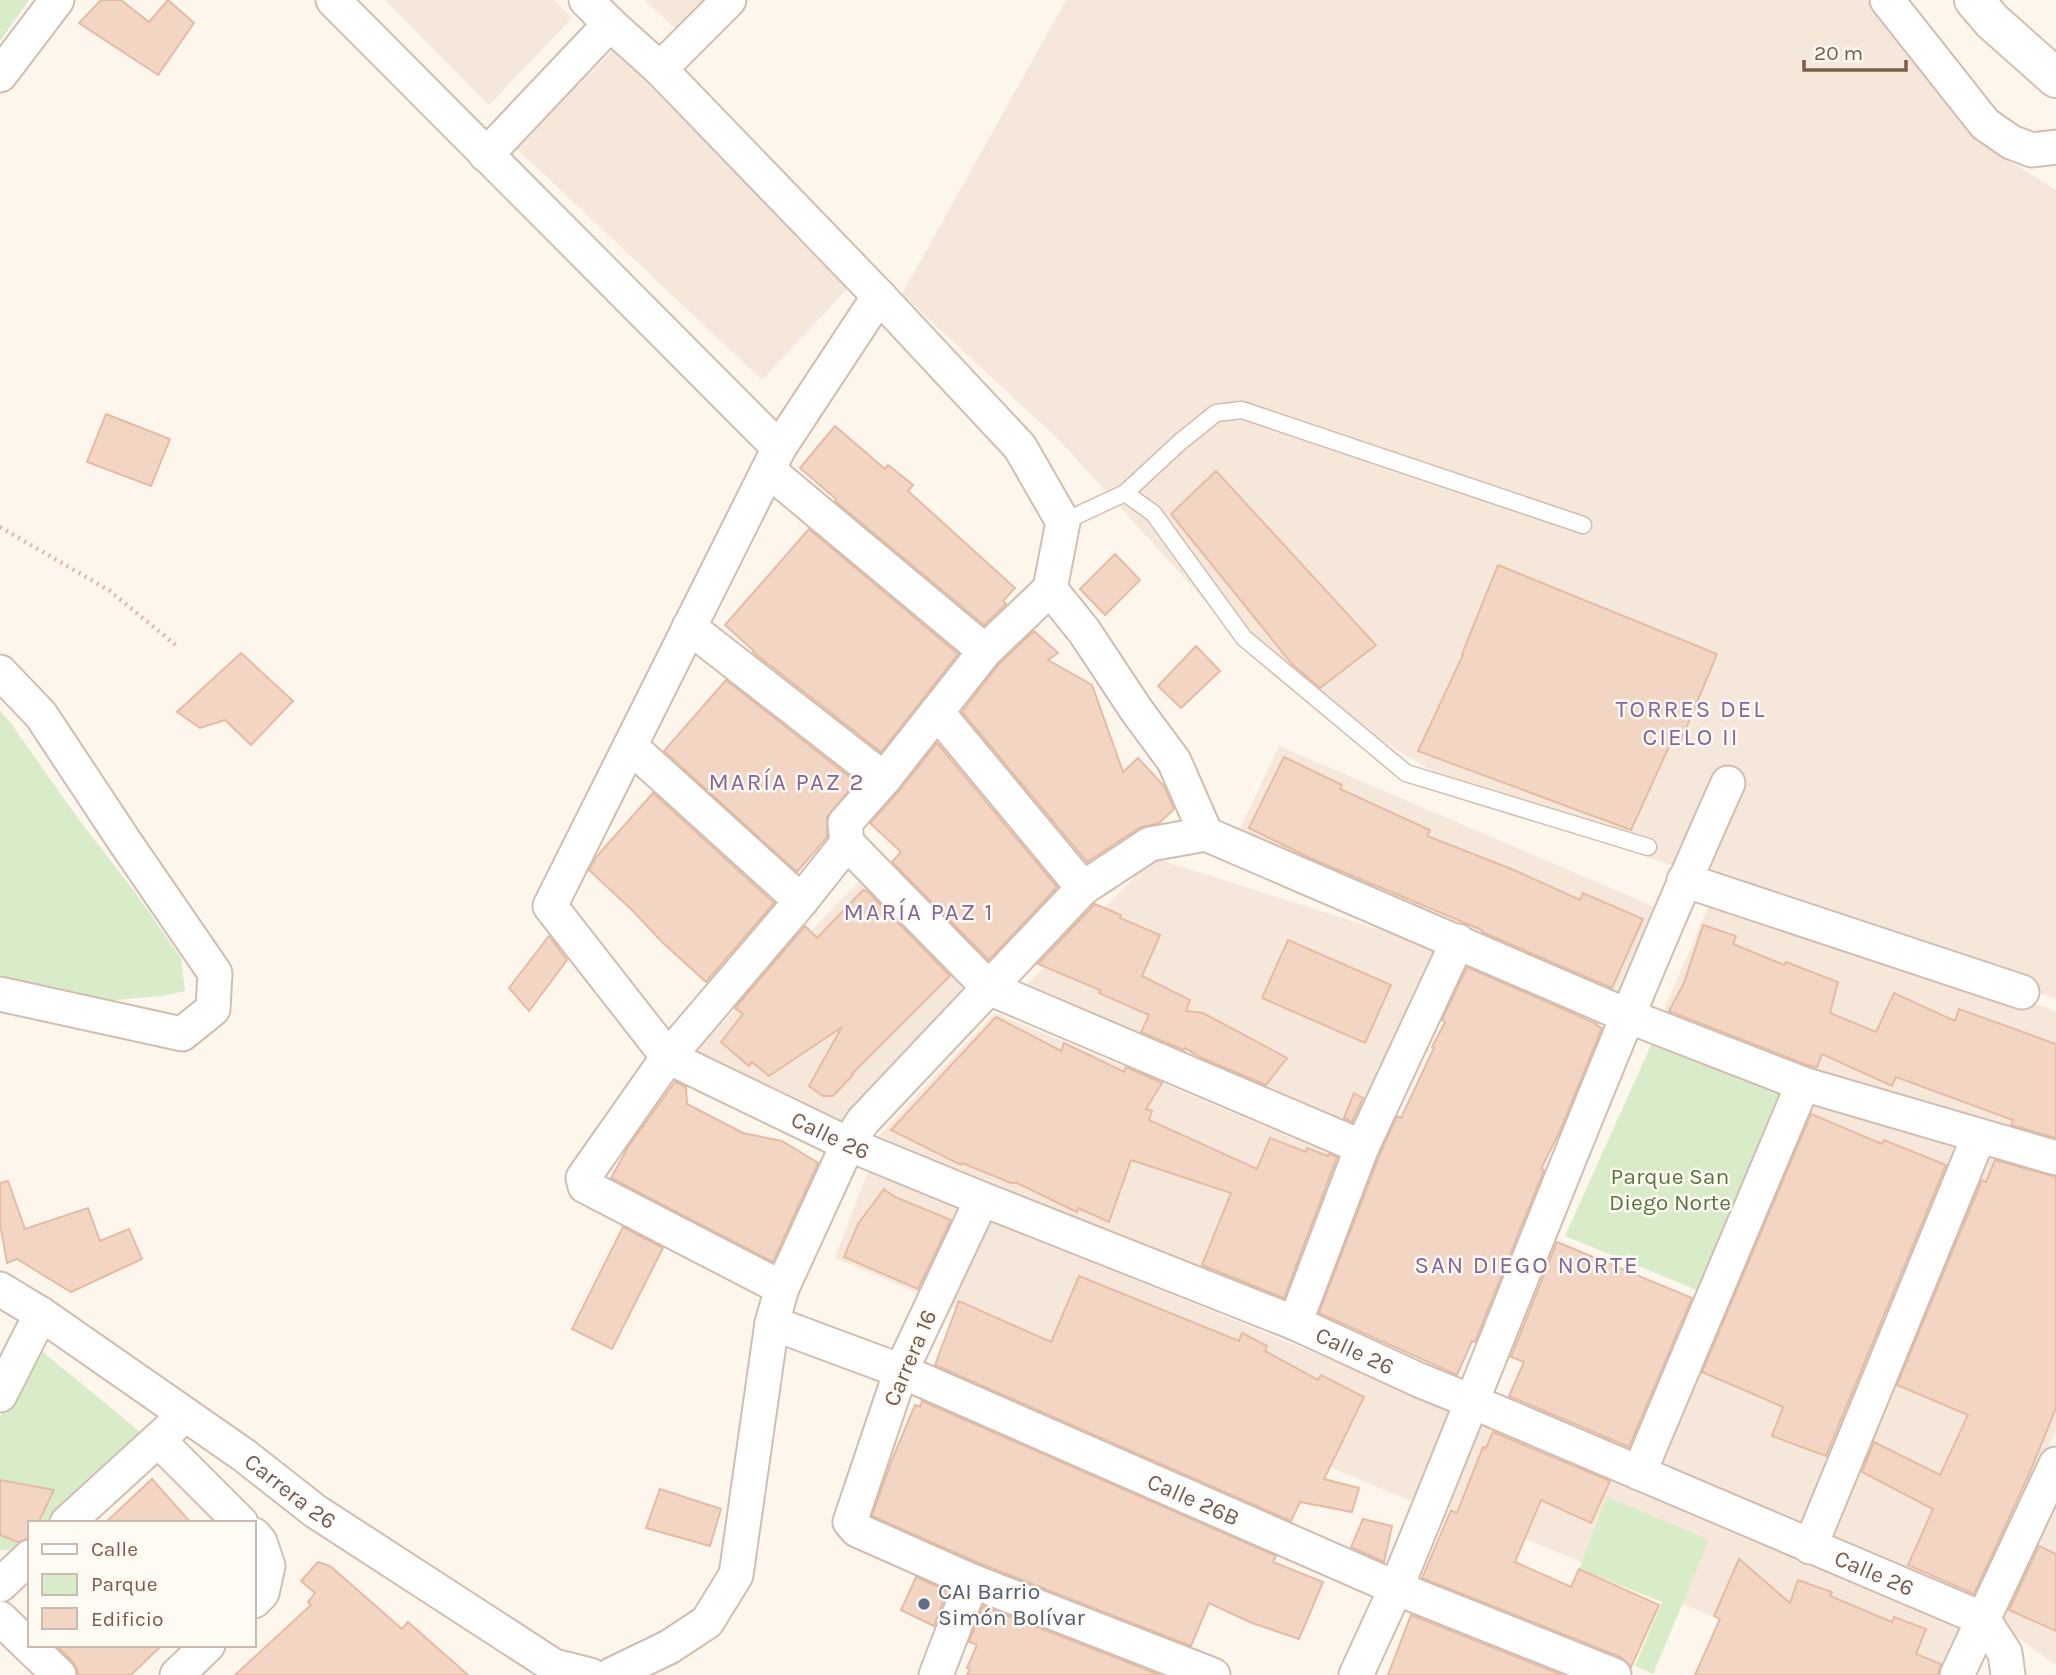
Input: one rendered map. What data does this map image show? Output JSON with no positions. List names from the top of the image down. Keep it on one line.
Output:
{"streets":{"street":["Calle 26","Carrera 16","Carrera 26","Calle 26B"]},"crossings":[["Calle 26","Carrera 16"],["Carrera 16","Calle 26B"]],"districts":["TORRES DEL CIELO II","MARÍA PAZ 2","MARÍA PAZ 1","SAN DIEGO NORTE"],"parks":["Parque San Diego Norte"],"places":["CAI Barrio Simón Bolívar"],"legend":["Calle","Parque","Edificio"],"scale_bar":"20 m"}
